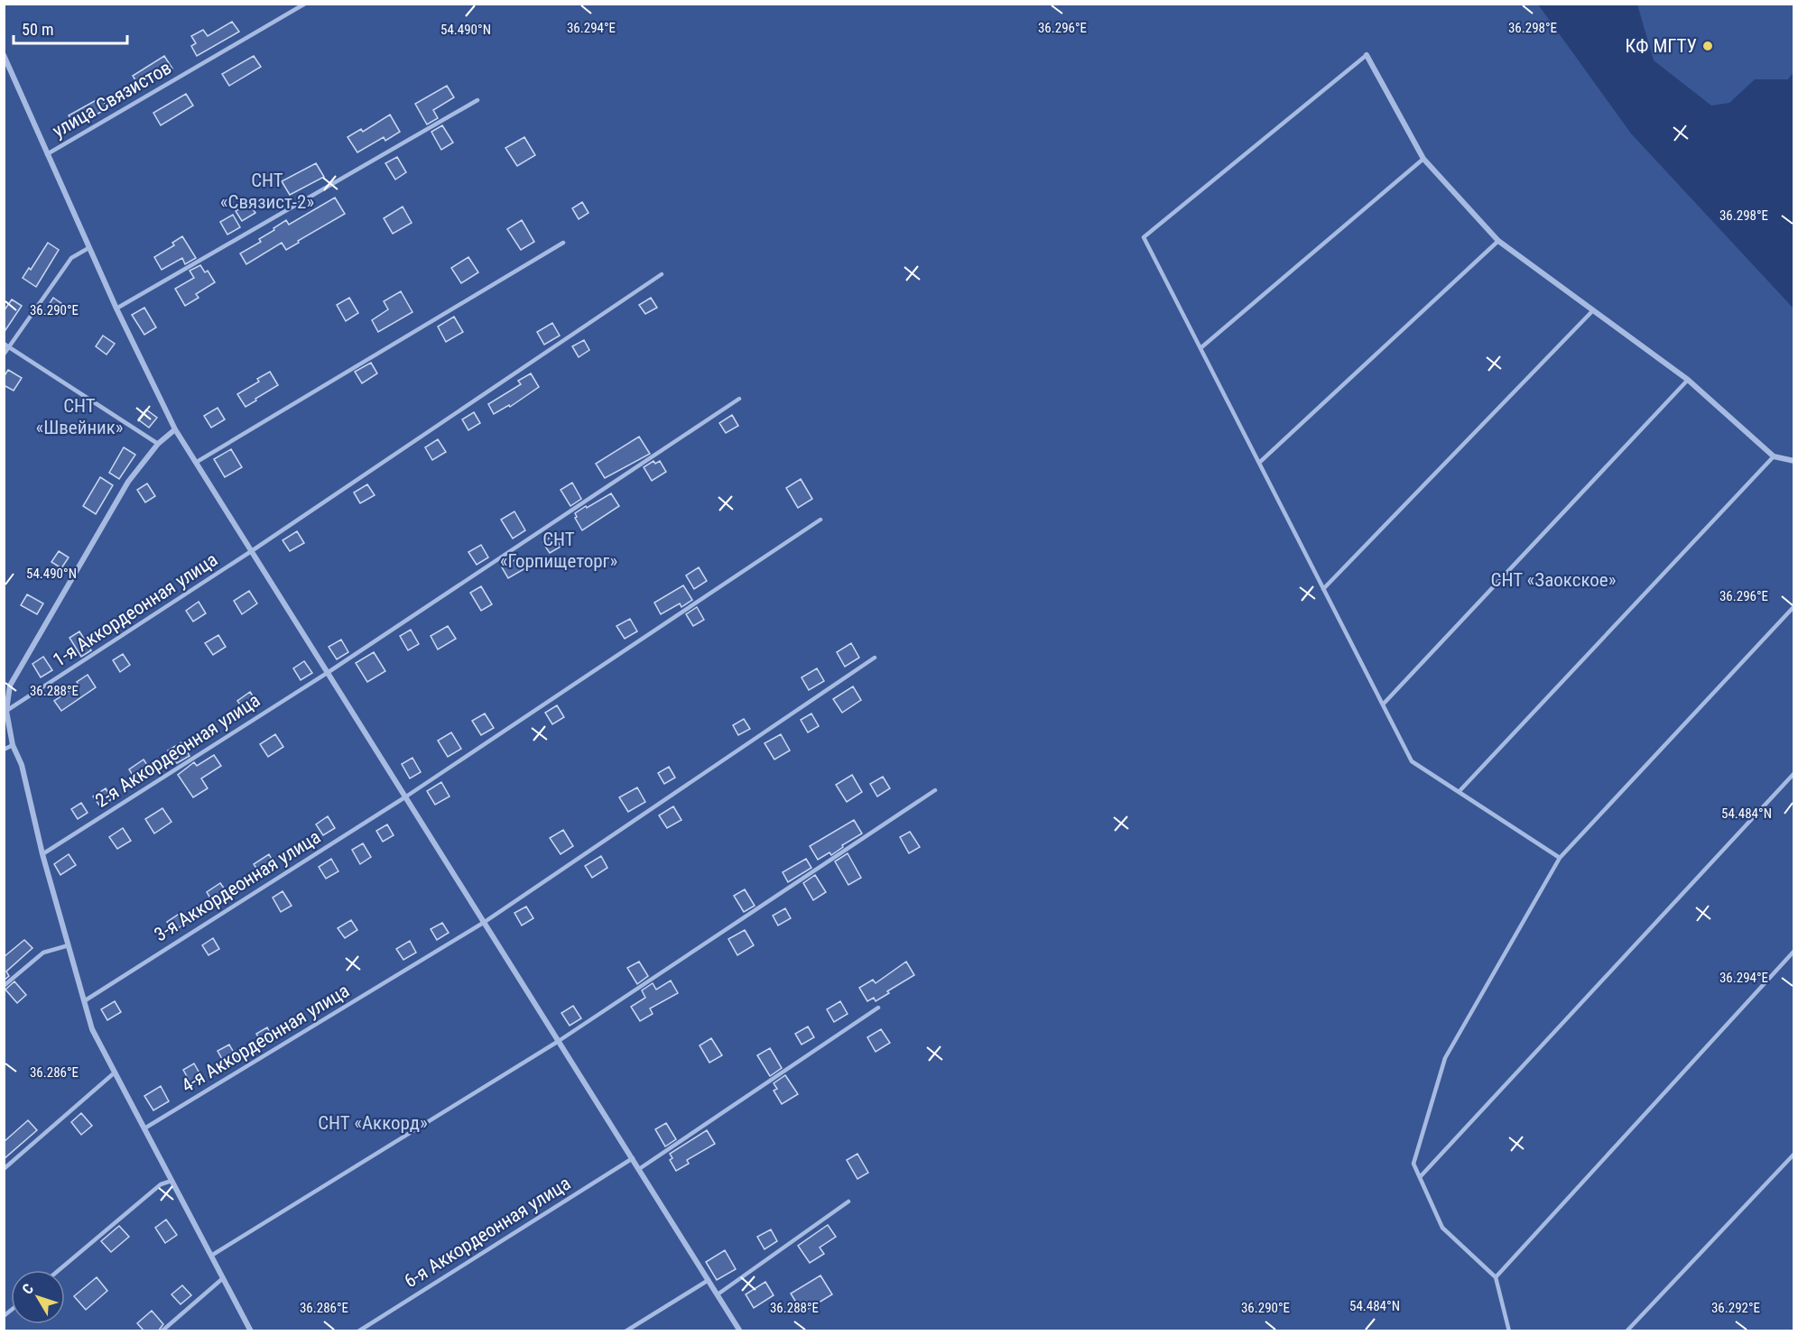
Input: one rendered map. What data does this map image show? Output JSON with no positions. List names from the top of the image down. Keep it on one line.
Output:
{"streets":{"lane":["улица Связистов","1-я Аккордеонная улица","2-я Аккордеонная улица","3-я Аккордеонная улица","4-я Аккордеонная улица","6-я Аккордеонная улица"]},"parks":["СНТ «Связист-2»","СНТ «Швейник»","СНТ «Горпищеторг»","СНТ «Заокское»","СНТ «Аккорд»"],"places":["КФ МГТУ"],"scale_bar":"50 m","north":"top left","coordinates":["36.294°E","36.296°E","36.298°E","54.490°N","36.290°E","36.288°E","54.484°N","36.286°E","36.292°E"]}
